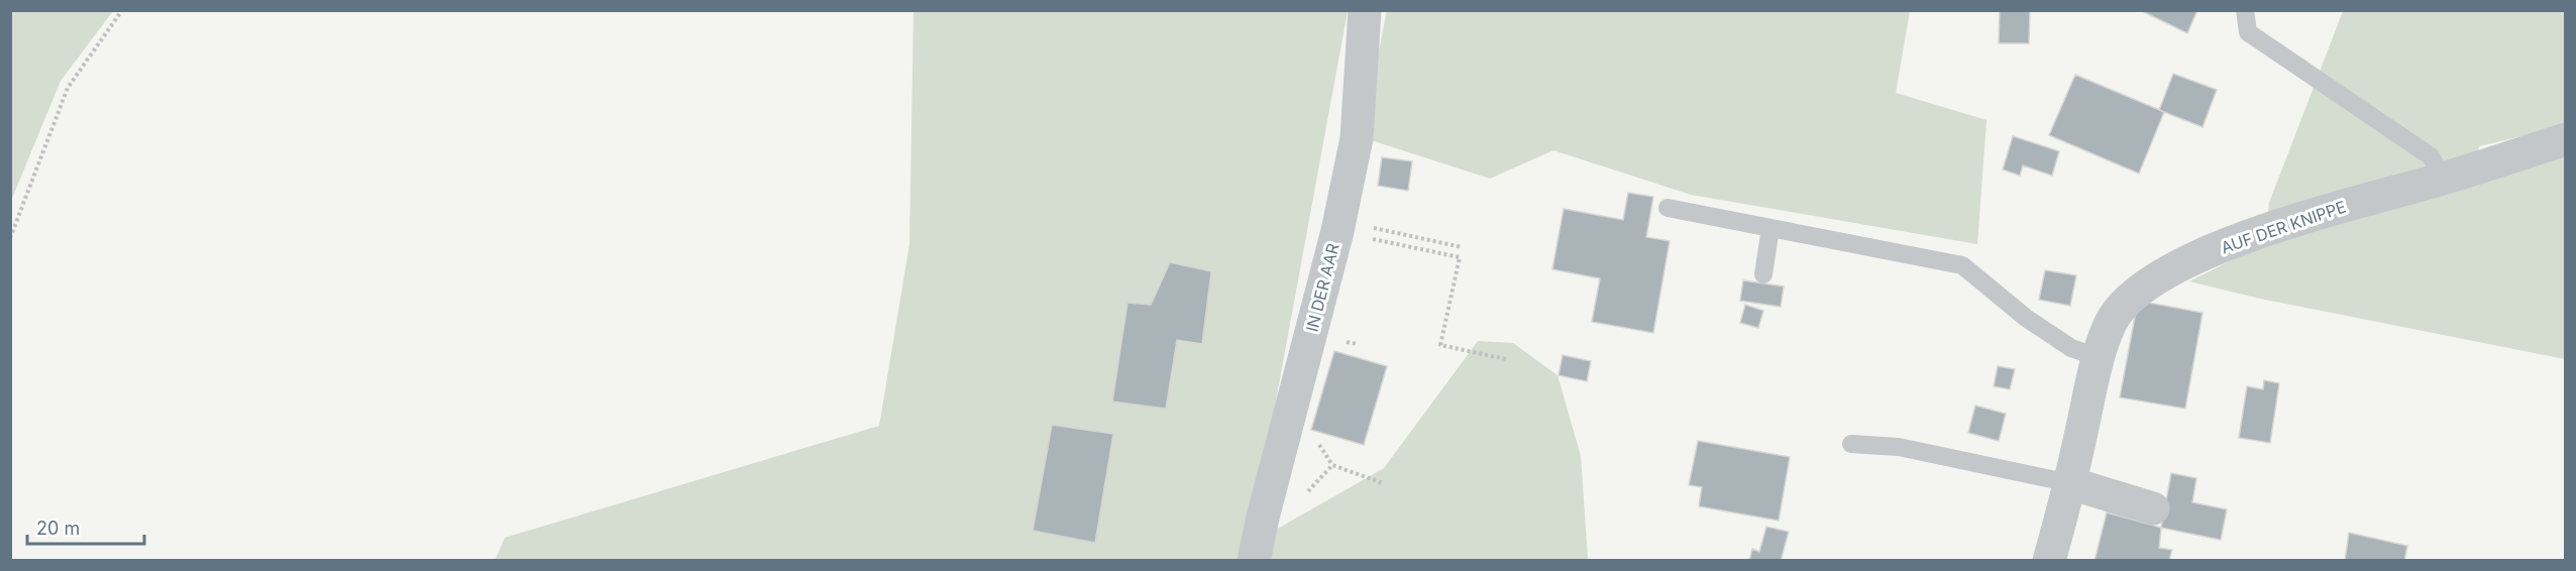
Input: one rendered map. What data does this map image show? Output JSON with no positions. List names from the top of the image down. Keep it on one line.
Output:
{"streets":{"street":["AUF DER KNIPPE","IN DER AAR"]},"scale_bar":"20 m"}
